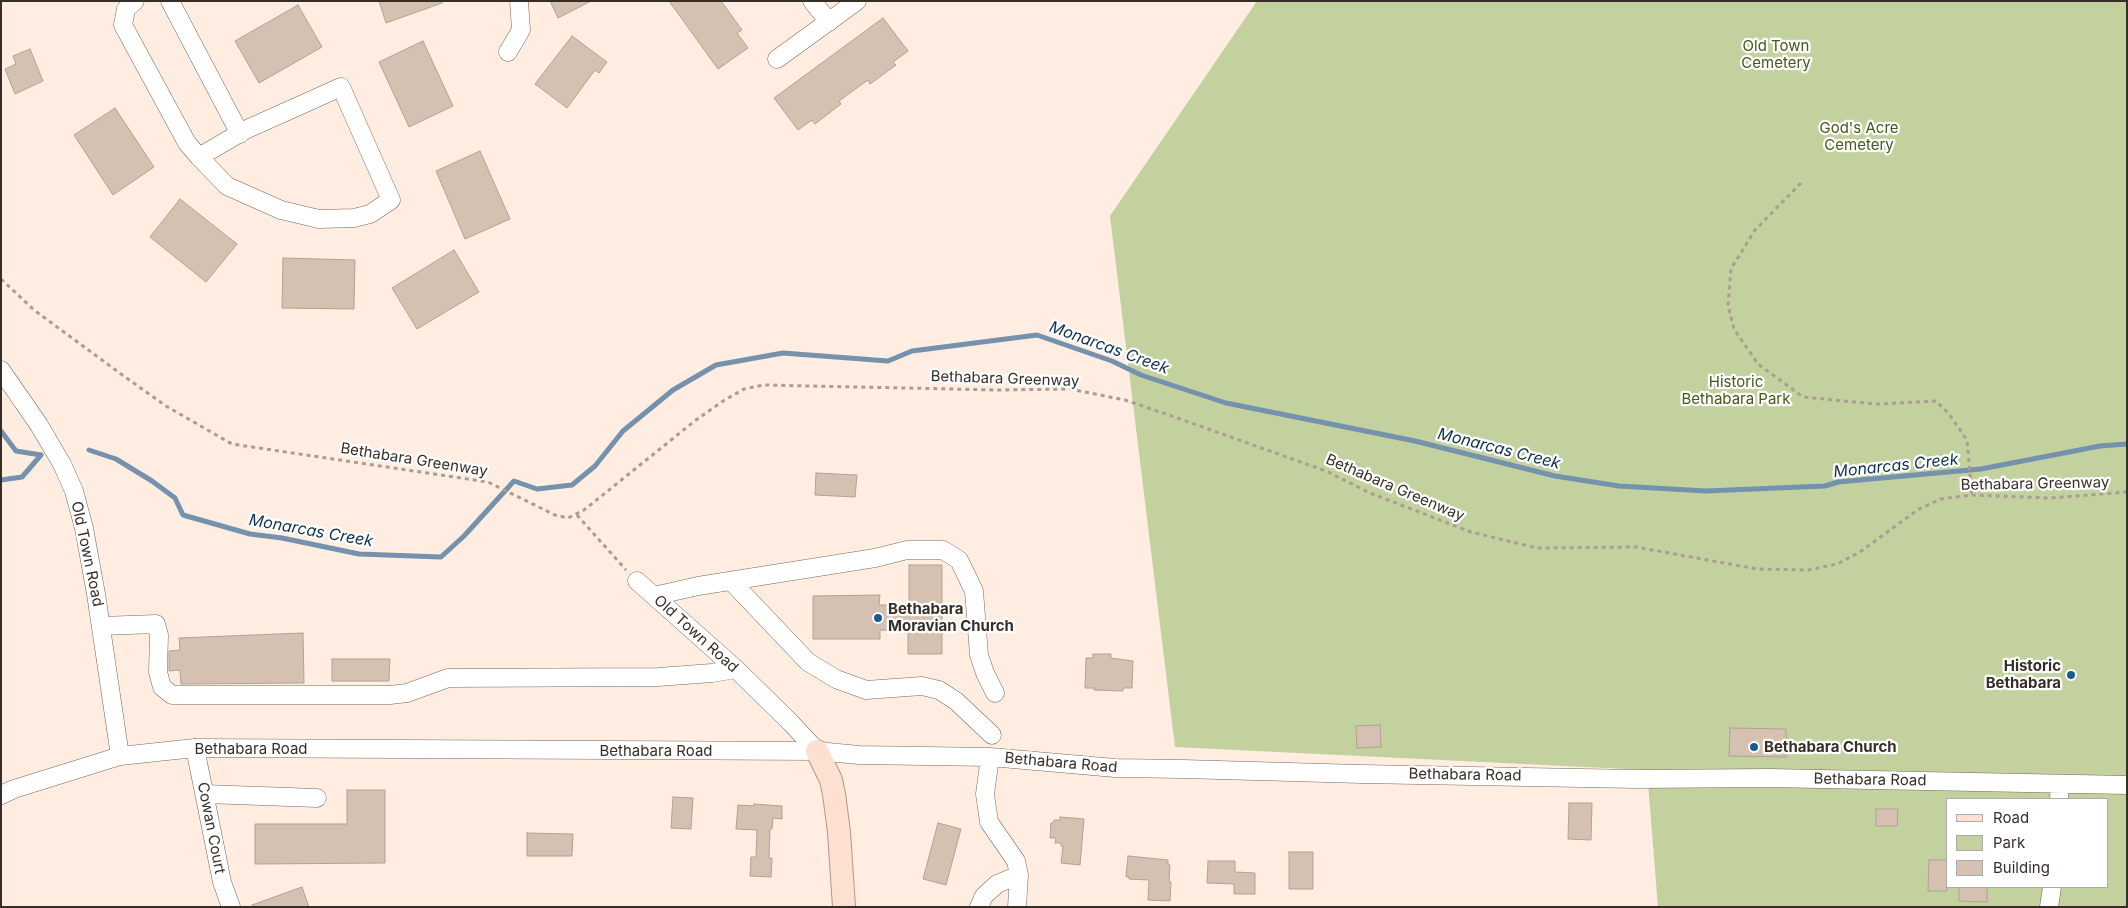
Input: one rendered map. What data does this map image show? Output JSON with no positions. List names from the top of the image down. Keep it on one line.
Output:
{"streets":{"street":["Old Town Road","Bethabara Road","Cowan Court"],"path":["Bethabara Greenway"]},"crossings":[["Old Town Road","Bethabara Road"],["Bethabara Road","Cowan Court"]],"water":["Monarcas Creek"],"parks":["Old Town Cemetery","God's Acre Cemetery","Historic Bethabara Park"],"places":["Bethabara Moravian Church","Historic Bethabara","Bethabara Church"],"legend":["Road","Park","Building"]}
